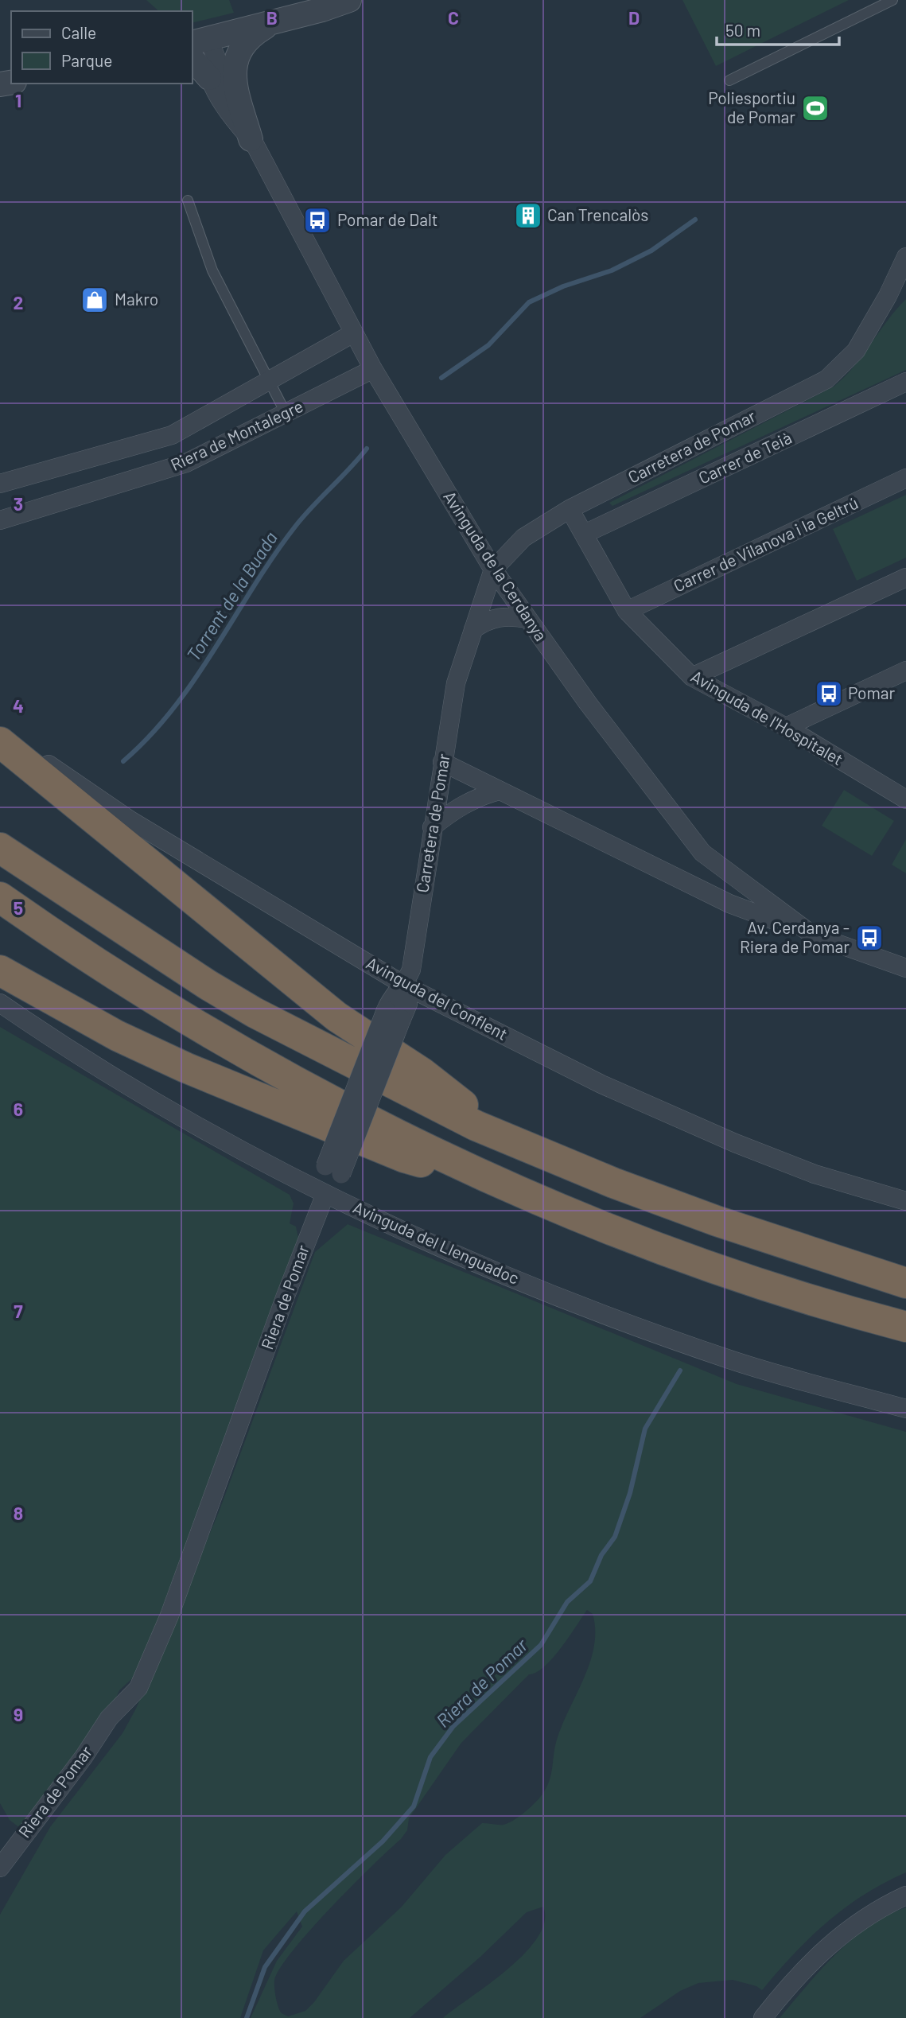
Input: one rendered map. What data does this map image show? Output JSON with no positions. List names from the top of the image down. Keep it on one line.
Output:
{"streets":{"street":["Riera de Montalegre","Carretera de Pomar","Carrer de Teià","Carrer de Vilanova i la Geltrú","Avinguda de la Cerdanya","Avinguda de l'Hospitalet","Avinguda del Conflent","Avinguda del Llenguadoc","Riera de Pomar"]},"crossings":[["Riera de Montalegre","Avinguda de la Cerdanya"],["Carretera de Pomar","Avinguda de la Cerdanya"],["Carretera de Pomar","Avinguda de l'Hospitalet"],["Carretera de Pomar","Avinguda del Conflent"],["Carretera de Pomar","Avinguda del Llenguadoc"],["Carretera de Pomar","Riera de Pomar"],["Carrer de Teià","Avinguda de l'Hospitalet"],["Carrer de Vilanova i la Geltrú","Avinguda de l'Hospitalet"],["Avinguda del Llenguadoc","Riera de Pomar"]],"water":["Torrent de la Buada","Riera de Pomar"],"places":{"sports":["Poliesportiu de Pomar"],"building":["Can Trencalòs"],"bus stop":["Pomar de Dalt","Pomar","Av. Cerdanya - Riera de Pomar"],"shop":["Makro"]},"legend":["Calle","Parque"],"scale_bar":"50 m","grid":{"columns":["B","C","D"],"rows":["1","2","3","4","5","6","7","8","9"]}}
